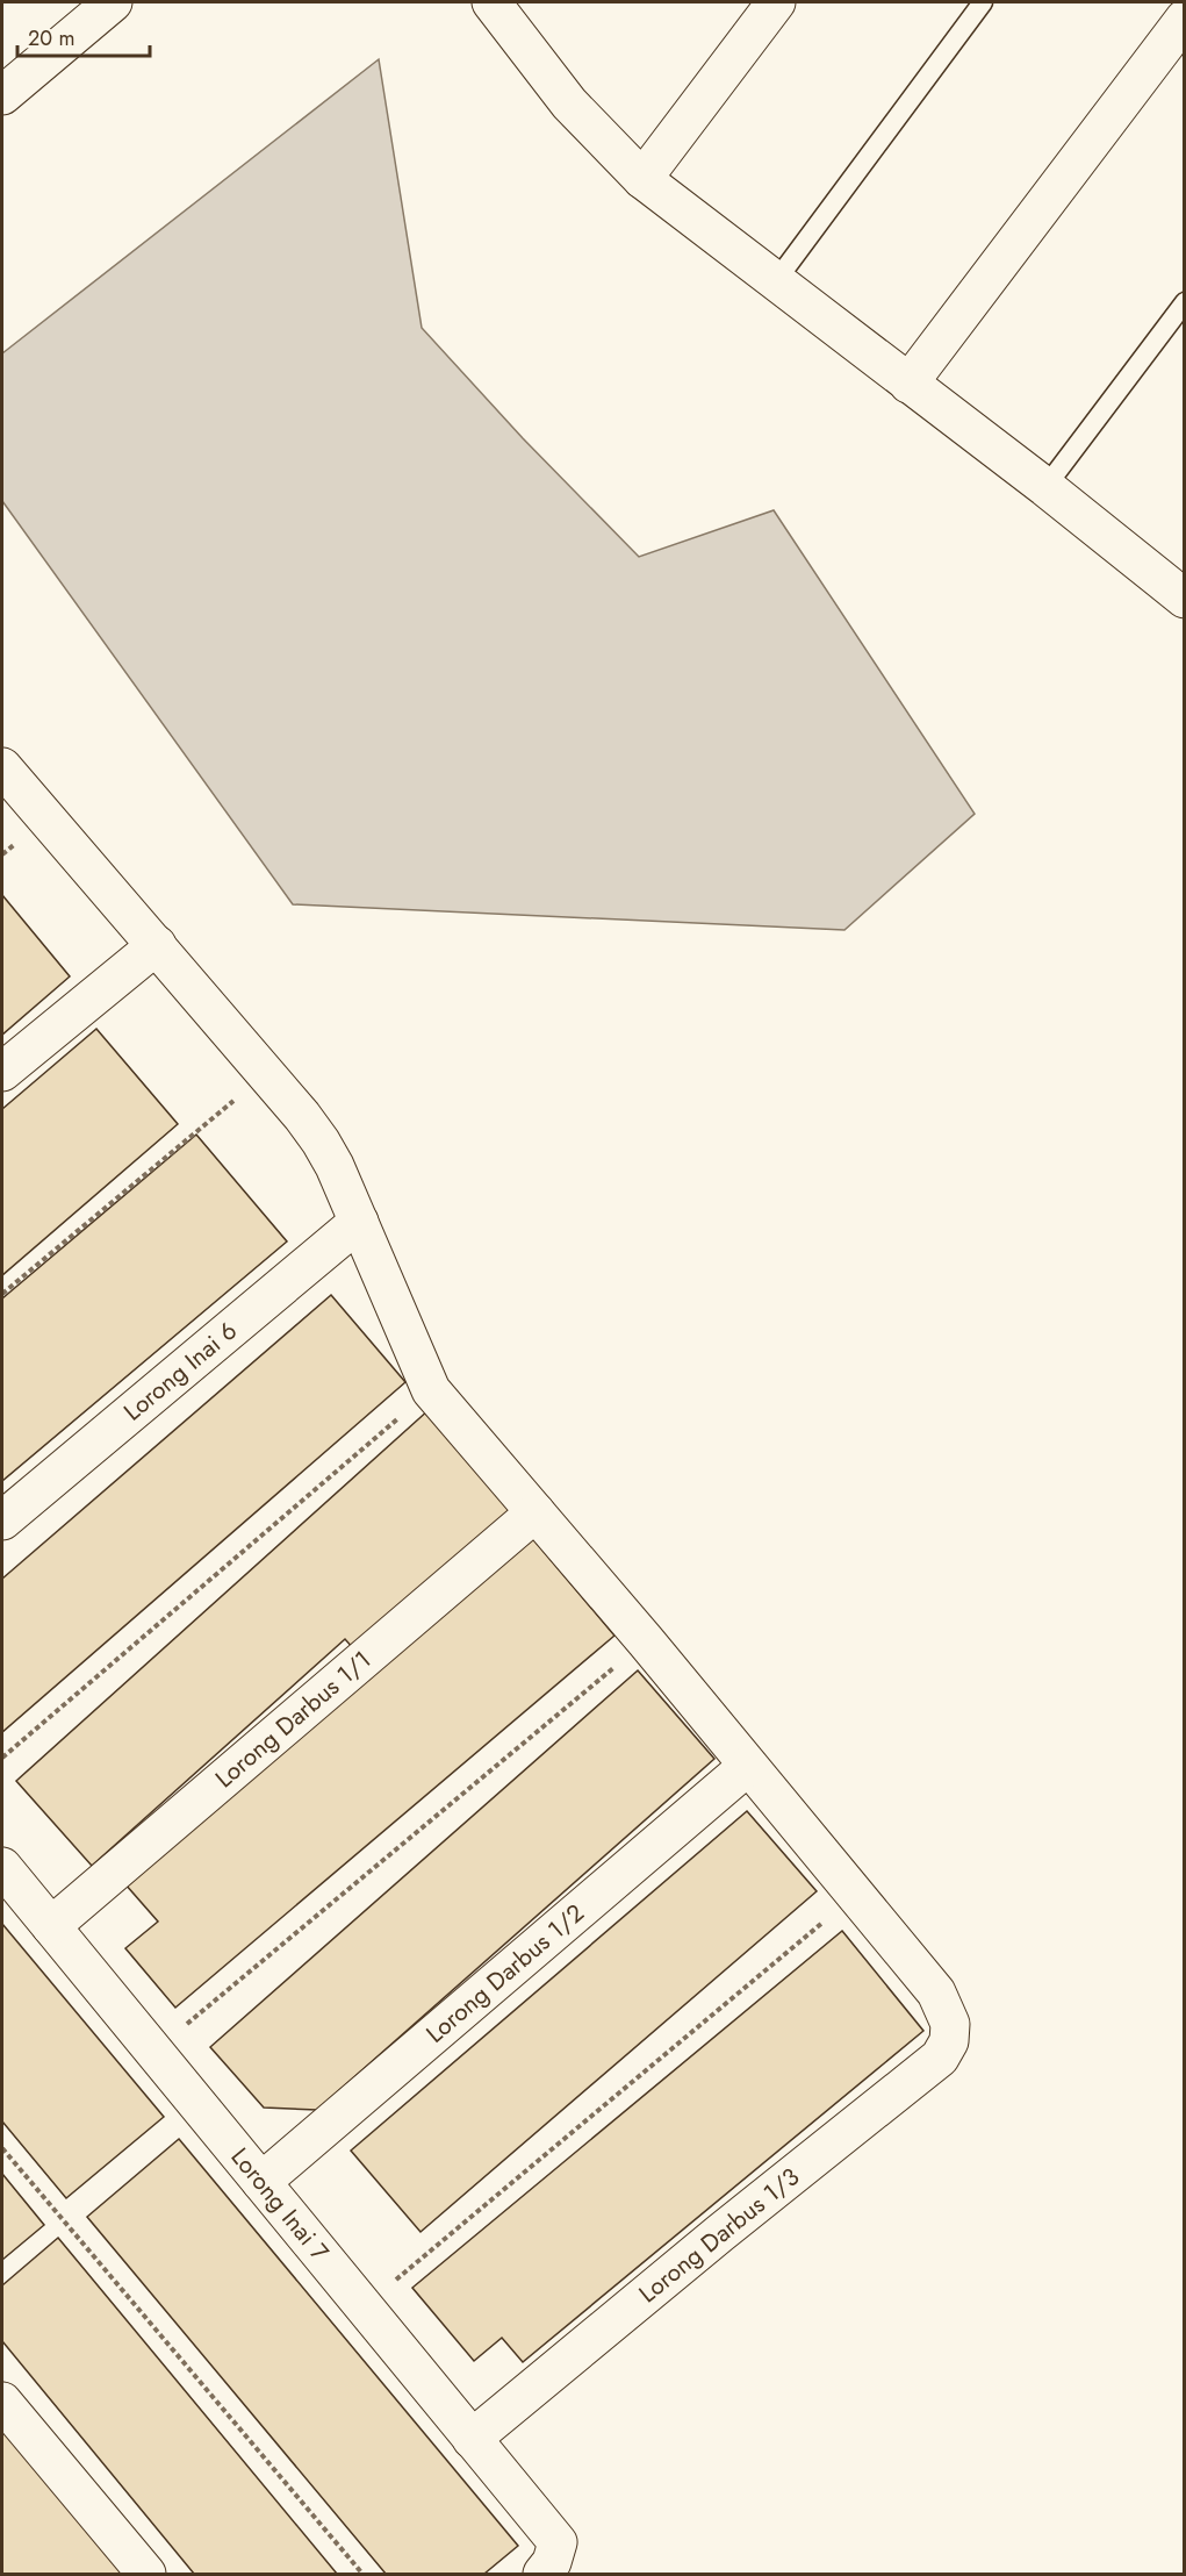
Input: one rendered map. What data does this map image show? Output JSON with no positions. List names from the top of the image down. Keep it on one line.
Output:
{"streets":{"street":["Lorong Inai 6","Lorong Darbus 1/1","Lorong Darbus 1/2","Lorong Inai 7","Lorong Darbus 1/3"]},"crossings":[["Lorong Darbus 1/1","Lorong Inai 7"],["Lorong Darbus 1/2","Lorong Inai 7"],["Lorong Inai 7","Lorong Darbus 1/3"]],"scale_bar":"20 m"}
